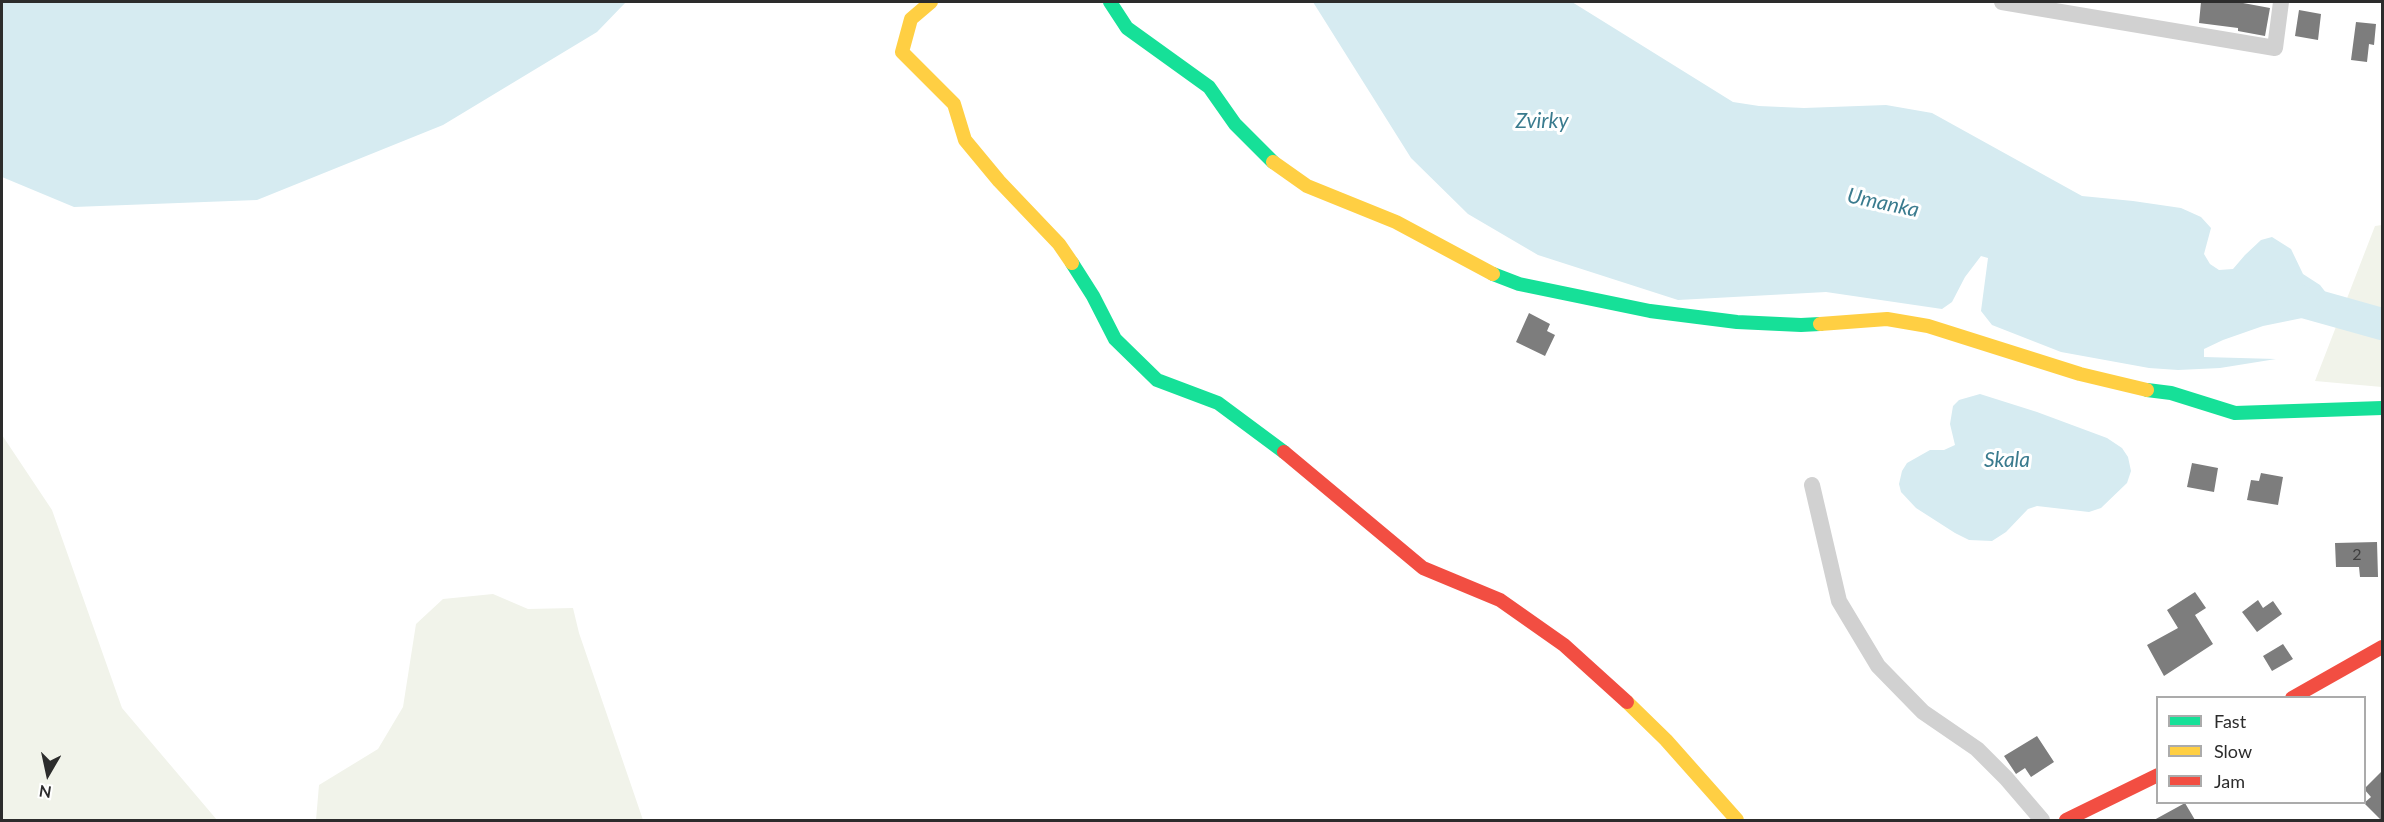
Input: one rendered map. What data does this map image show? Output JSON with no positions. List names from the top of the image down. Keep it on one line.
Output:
{"water":["Zvirky","Umanka","Skala"],"house_numbers":["2"],"legend":["Fast","Slow","Jam"],"north":"bottom"}
